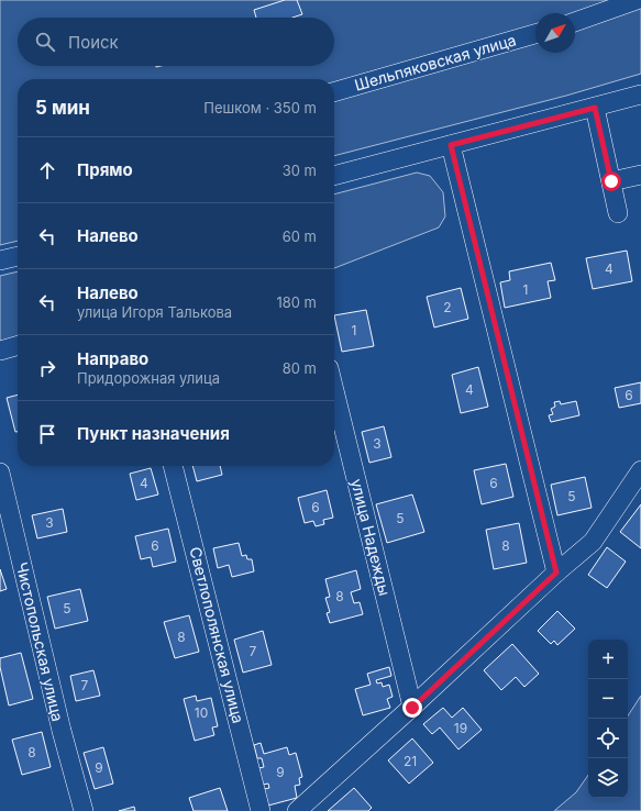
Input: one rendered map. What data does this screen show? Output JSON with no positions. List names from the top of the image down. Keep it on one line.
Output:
{"streets":{"street":["Шельпяковская улица","улица Надежды","Светлополянская улица","Чистопольская улица"]},"house_numbers":["4","1","2","1","4","6","3","4","6","5","6","5","3","6","8","8","5","8","7","7","10","19","8","21","9","9"],"north":"top right","page":{"search":"Поиск","heading":["5 мин","Пешком · 350 m"],"list":[["Прямо","30 m"],["Налево","60 m"],["Налево","улица Игоря Талькова","180 m"],["Направо","Придорожная улица","80 m"],"Пункт назначения"],"map_buttons":["+","−"]}}
